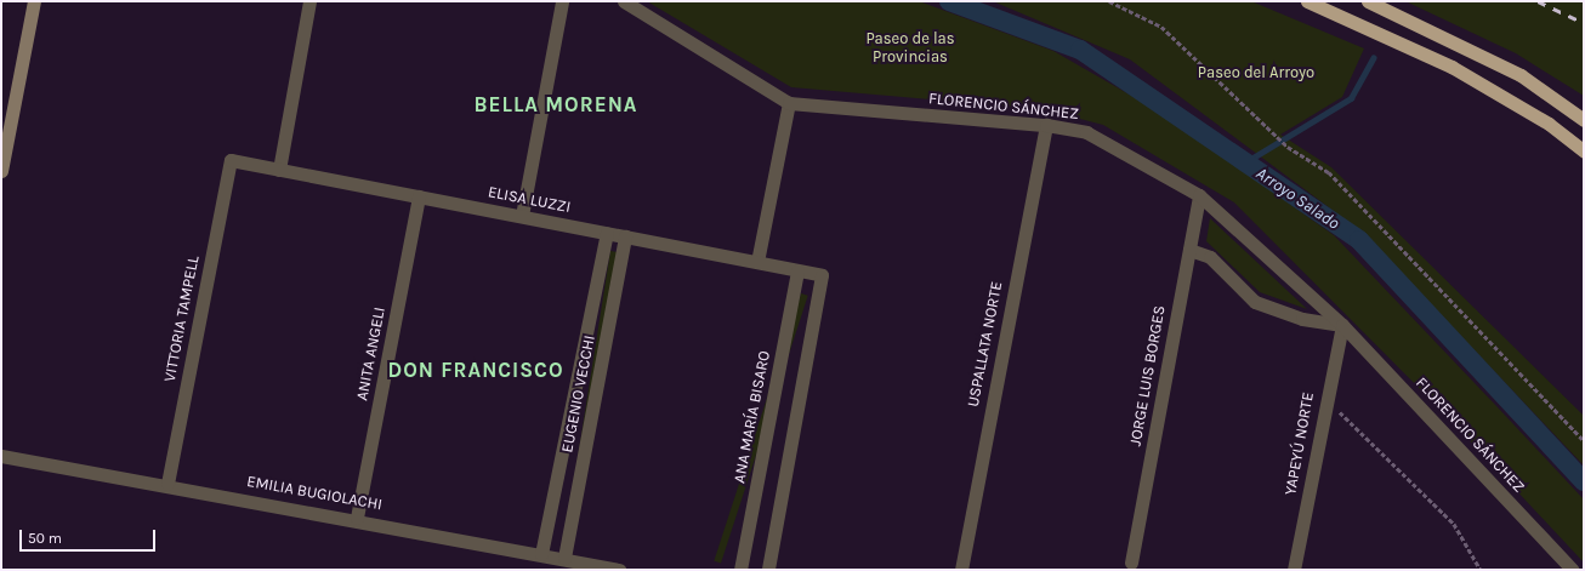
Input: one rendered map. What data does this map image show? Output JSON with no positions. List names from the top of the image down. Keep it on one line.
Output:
{"streets":{"street":["FLORENCIO SÁNCHEZ","ELISA LUZZI","VITTORIA TAMPELL","USPALLATA NORTE","ANITA ANGELI","JORGE LUIS BORGES","EUGENIO VECCHI","ANA MARÍA BISARO","YAPEYÚ NORTE","EMILIA BUGIOLACHI"]},"crossings":[["FLORENCIO SÁNCHEZ","USPALLATA NORTE"],["FLORENCIO SÁNCHEZ","JORGE LUIS BORGES"],["FLORENCIO SÁNCHEZ","YAPEYÚ NORTE"],["ELISA LUZZI","VITTORIA TAMPELL"],["ELISA LUZZI","ANITA ANGELI"],["ELISA LUZZI","EUGENIO VECCHI"],["ELISA LUZZI","ANA MARÍA BISARO"],["VITTORIA TAMPELL","EMILIA BUGIOLACHI"],["ANITA ANGELI","EMILIA BUGIOLACHI"],["EUGENIO VECCHI","EMILIA BUGIOLACHI"]],"districts":["BELLA MORENA","DON FRANCISCO"],"water":["Arroyo Salado"],"parks":["Paseo de las Provincias","Paseo del Arroyo"],"scale_bar":"50 m"}
